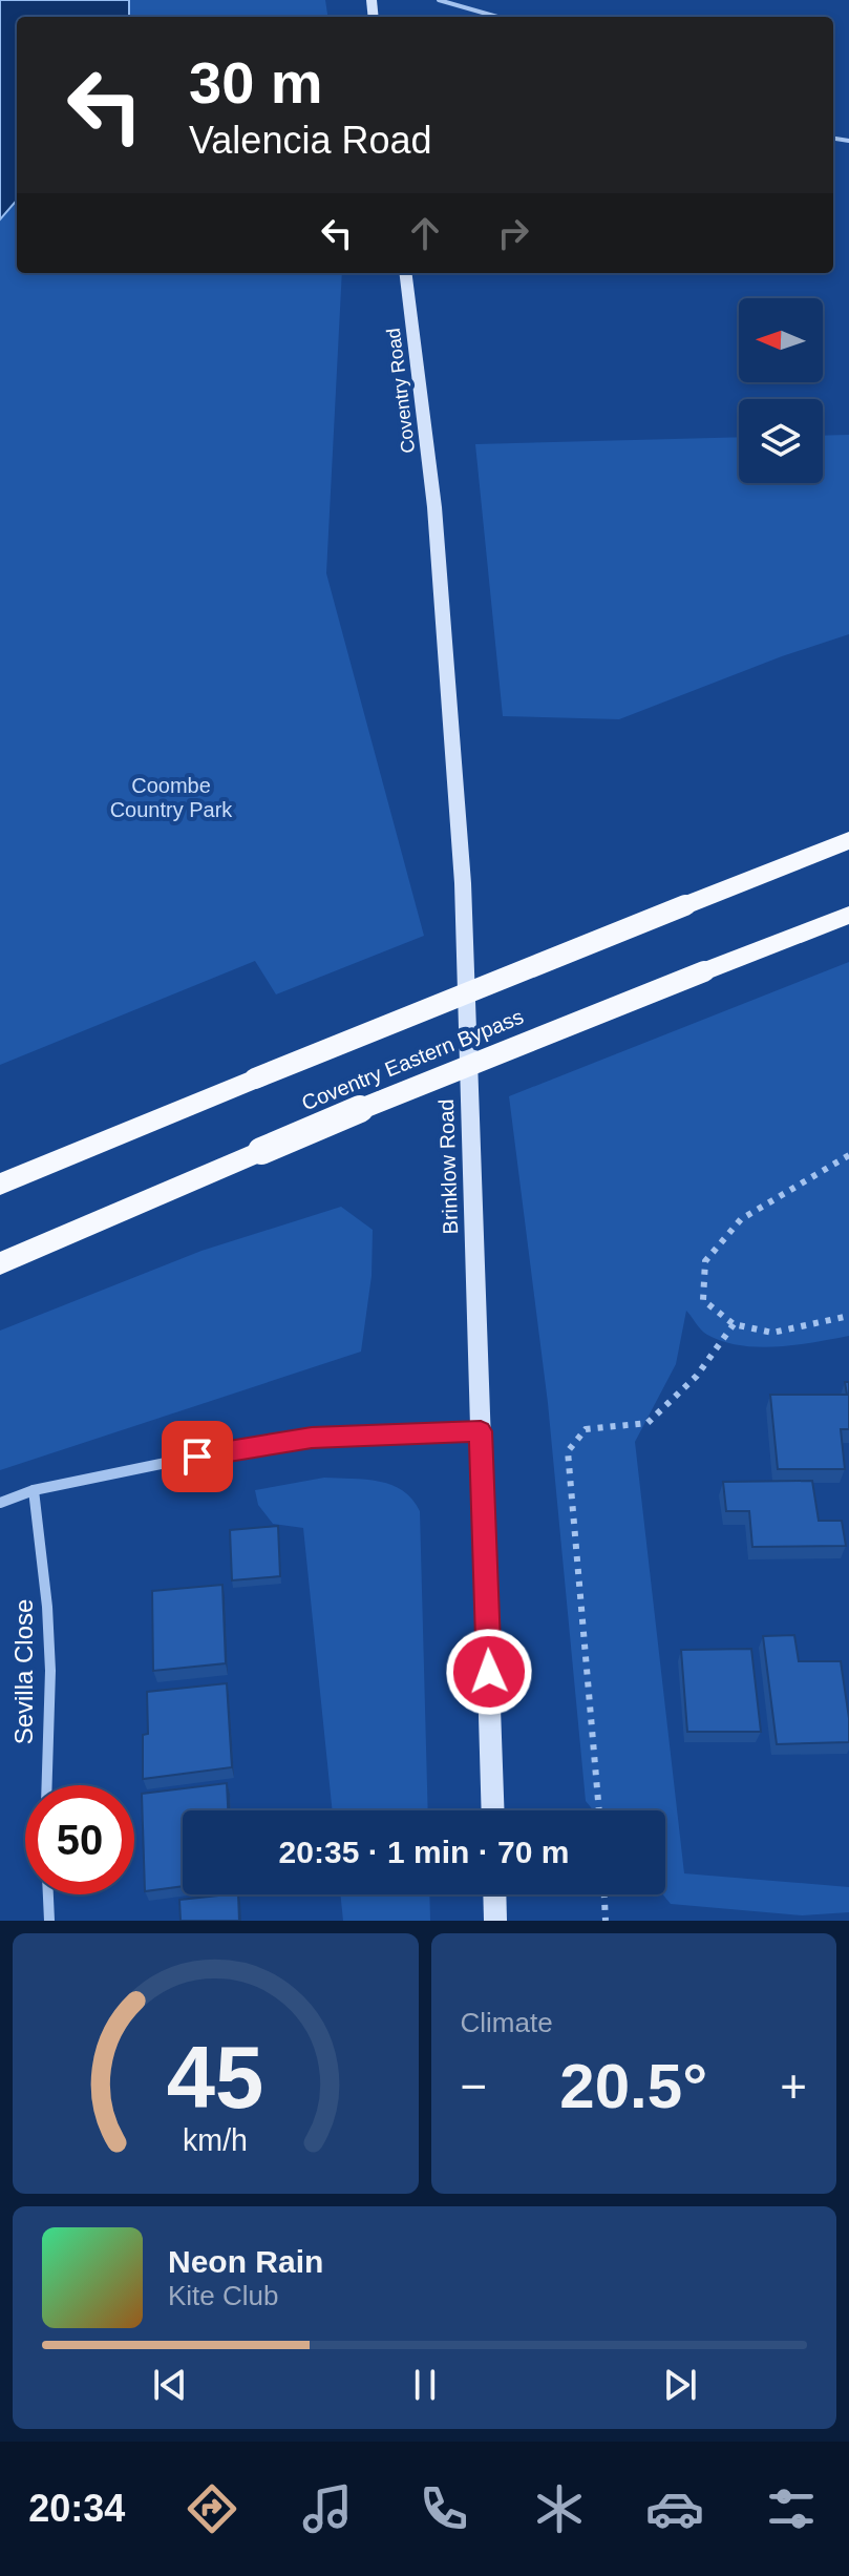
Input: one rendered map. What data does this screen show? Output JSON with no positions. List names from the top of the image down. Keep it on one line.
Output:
{"streets":{"highway":["Coventry Eastern Bypass"],"main road":["Coventry Road","Brinklow Road"],"street":["Sevilla Close"]},"crossings":[["Coventry Road","Brinklow Road"]],"parks":["Coombe Country Park"],"north":"left","page":{"turn":["30 m","Valencia Road"],"limit":"50","trip":"20:35 · 1 min · 70 m","tile":"Climate","heat":["−","20.5°","+"],"song":["Neon Rain","Kite Club"],"tabs":"20:34","gauge":["45","km/h"]}}
